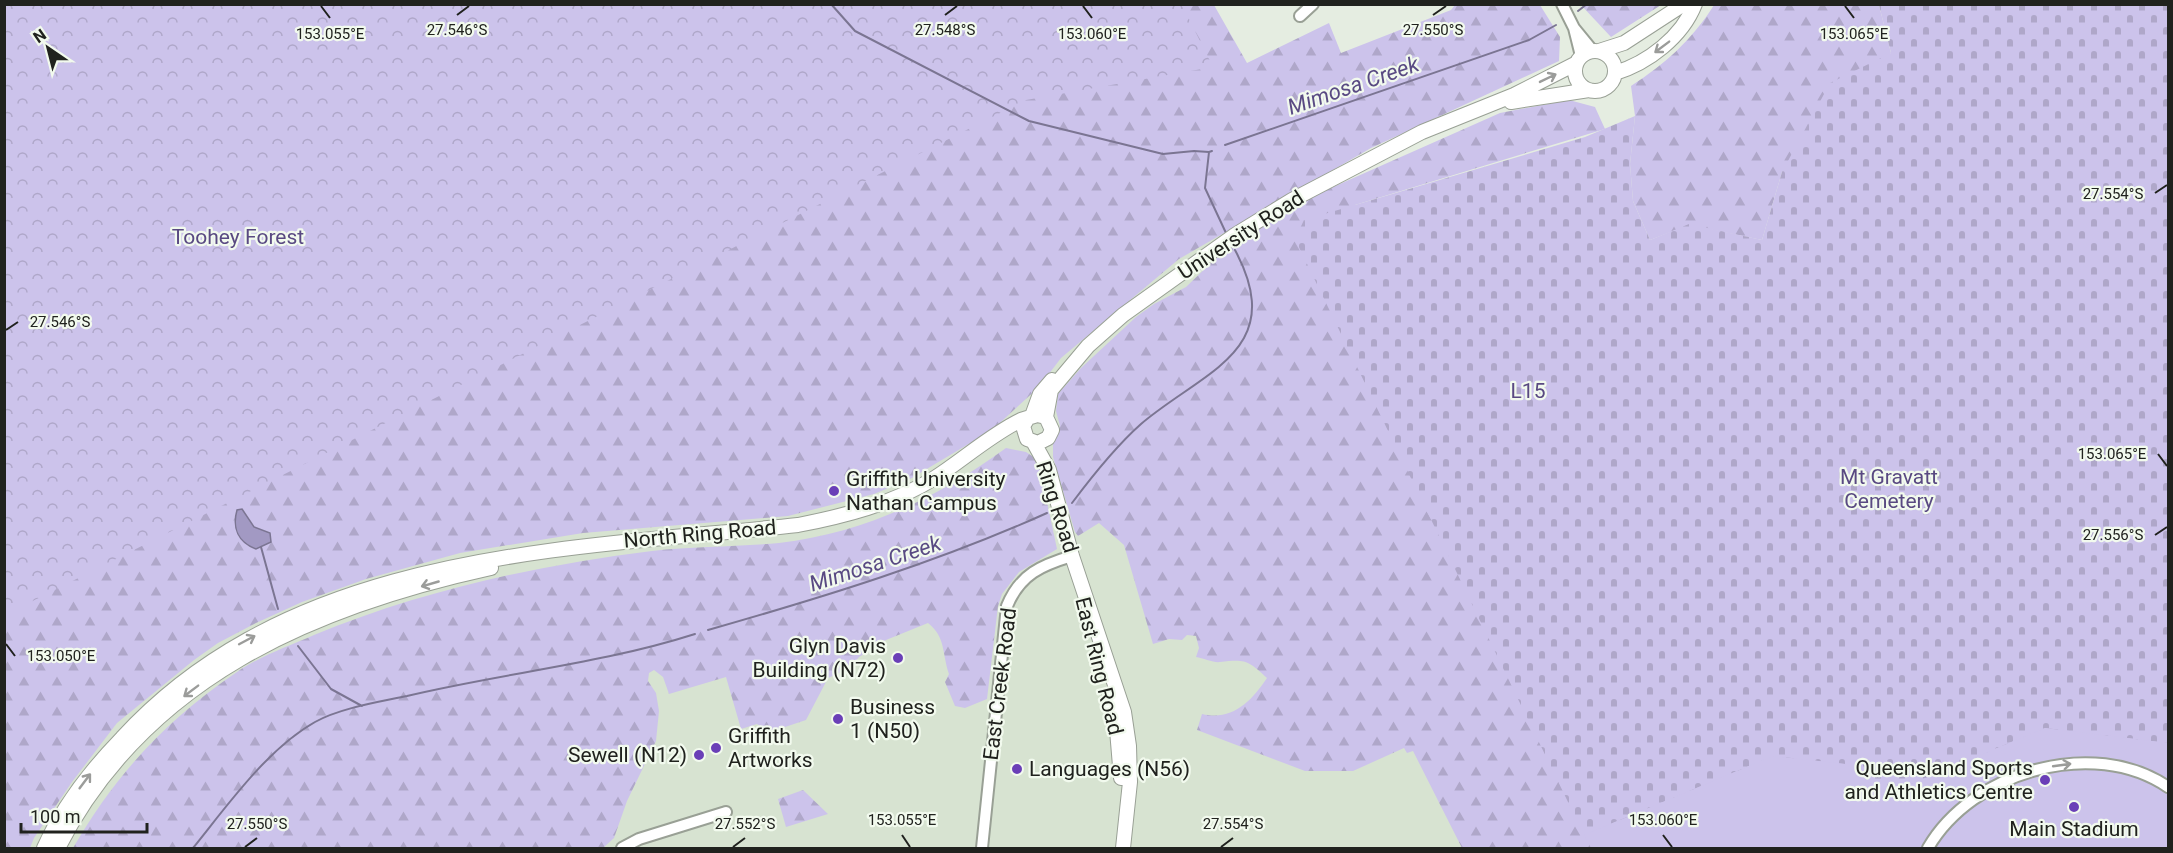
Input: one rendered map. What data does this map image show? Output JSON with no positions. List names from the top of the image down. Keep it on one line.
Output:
{"streets":{"street":["University Road","Ring Road","North Ring Road","East Ring Road","East Creek Road"]},"crossings":[["University Road","Ring Road"],["University Road","North Ring Road"],["Ring Road","North Ring Road"],["Ring Road","East Ring Road"],["Ring Road","East Creek Road"],["East Ring Road","East Creek Road"]],"water":["Mimosa Creek"],"parks":["Toohey Forest","L15","Mt Gravatt Cemetery"],"places":["Griffith University Nathan Campus","Glyn Davis Building (N72)","Business 1 (N50)","Griffith Artworks","Sewell (N12)","Languages (N56)","Queensland Sports and Athletics Centre","Main Stadium"],"scale_bar":"100 m","north":"top left","coordinates":["27.546°S","27.548°S","27.550°S","153.060°E","153.065°E","153.055°E","27.554°S","27.556°S","153.050°E","27.552°S"]}
